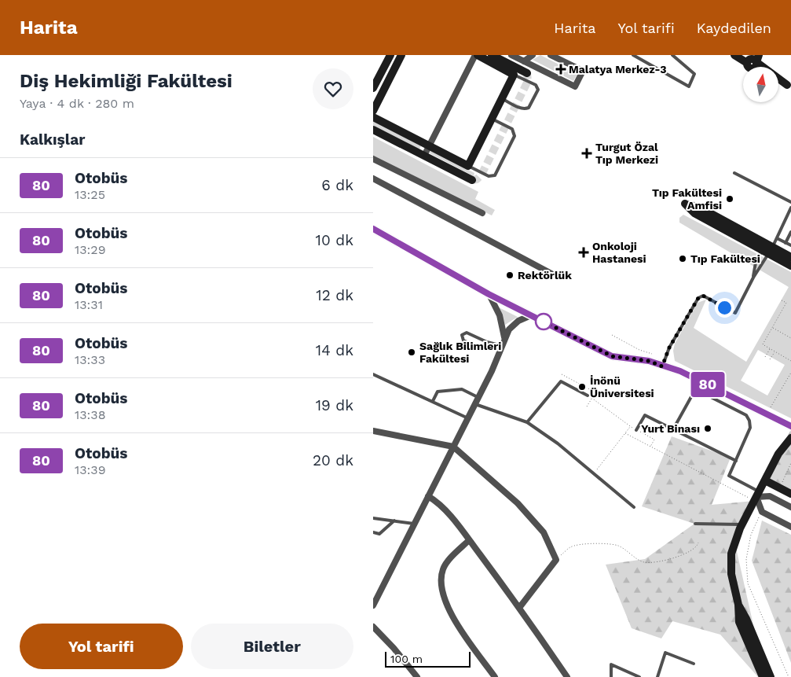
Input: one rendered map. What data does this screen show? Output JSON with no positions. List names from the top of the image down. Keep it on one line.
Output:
{"places":{"health":["Malatya Merkez-3","Turgut Özal Tıp Merkezi","Onkoloji Hastanesi"],"other":["Tıp Fakültesi Amfisi","Tıp Fakültesi","Rektörlük","Sağlık Bilimleri Fakültesi","İnönü Üniversitesi","Yurt Binası"]},"lines":["bus line 80"],"scale_bar":"100 m","north":"top","page":{"header":"Harita","nav":["Harita","Yol tarifi","Kaydedilen"],"heading":[["Diş Hekimliği Fakültesi","Yaya · 4 dk · 280 m"],"Kalkışlar"],"on_map":"80","list":[{"mark":"80","name":"Otobüs","note":"13:25","value":"6 dk"},{"mark":"80","name":"Otobüs","note":"13:29","value":"10 dk"},{"mark":"80","name":"Otobüs","note":"13:31","value":"12 dk"},{"mark":"80","name":"Otobüs","note":"13:33","value":"14 dk"},{"mark":"80","name":"Otobüs","note":"13:38","value":"19 dk"},{"mark":"80","name":"Otobüs","note":"13:39","value":"20 dk"}],"buttons":["Yol tarifi","Biletler"],"scale":"100 m"}}
